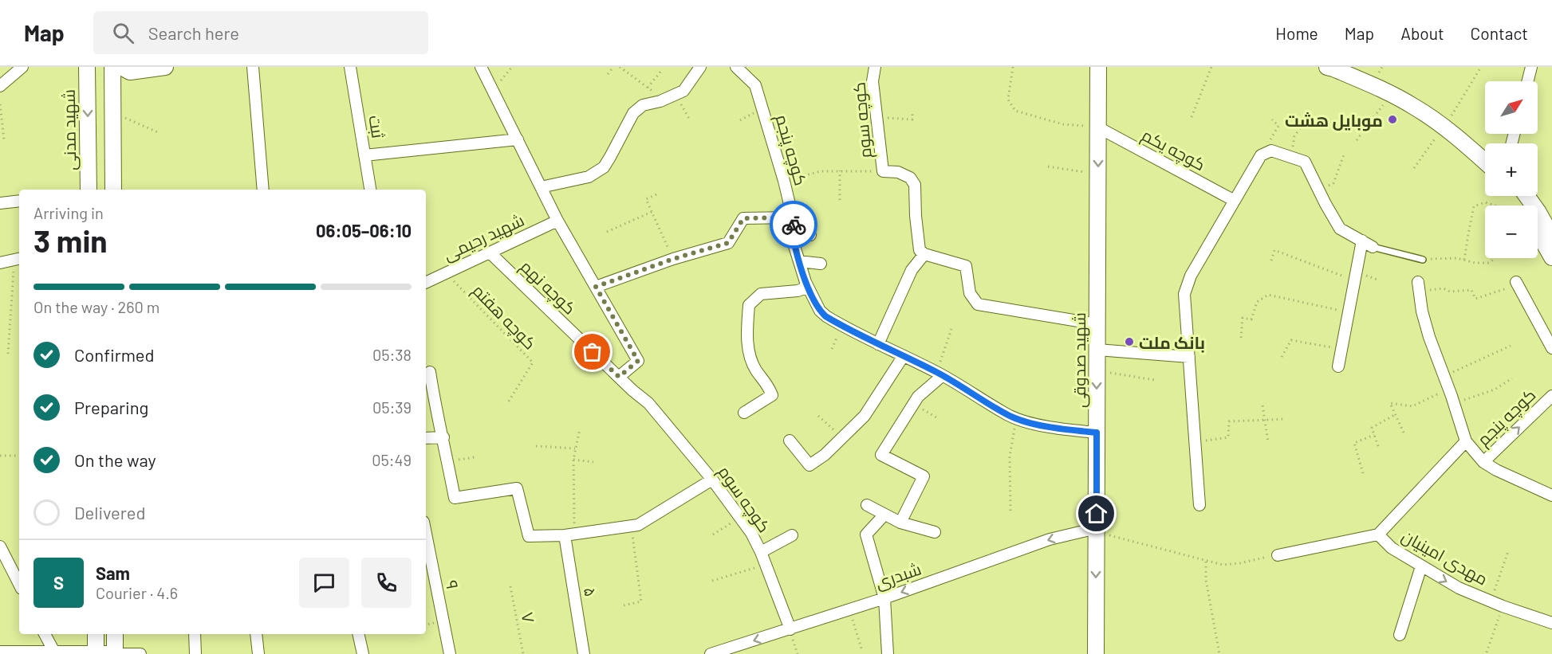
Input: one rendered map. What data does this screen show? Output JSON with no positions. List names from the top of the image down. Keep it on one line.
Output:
{"streets":{"main road":["شهید مدنی","شهید صدوقی"],"street":["کوچه سوم","ثبت","کوچه یکم","کوچه پنجم","شهید رحیمی","کوچه نهم","مهدی امینیان","شبدری","۹","۵"],"path":["کوچه هفتم","۷"]},"crossings":[["کوچه سوم","کوچه نهم"],["کوچه سوم","شبدری"],["کوچه یکم","شهید صدوقی"],["کوچه پنجم","شهید صدوقی"],["شهید رحیمی","کوچه نهم"],["شهید رحیمی","کوچه هفتم"],["شهید صدوقی","شبدری"]],"one_way":["شهید صدوقی","مهدی امینیان","شبدری"],"places":["موبایل هشت","بانک ملت"],"north":"top right","page":{"header":"Map","search":"Search here","nav":["Home","Map","About","Contact"],"map_buttons":["+","−"],"heading":["3 min","Arriving in","06:05–06:10"],"panel":["Sam","Courier · 4.6"],"bar":"On the way · 260 m","list":[["Confirmed","05:38"],["Preparing","05:39"],["On the way","05:49"],"Delivered"],"round":"S"}}
